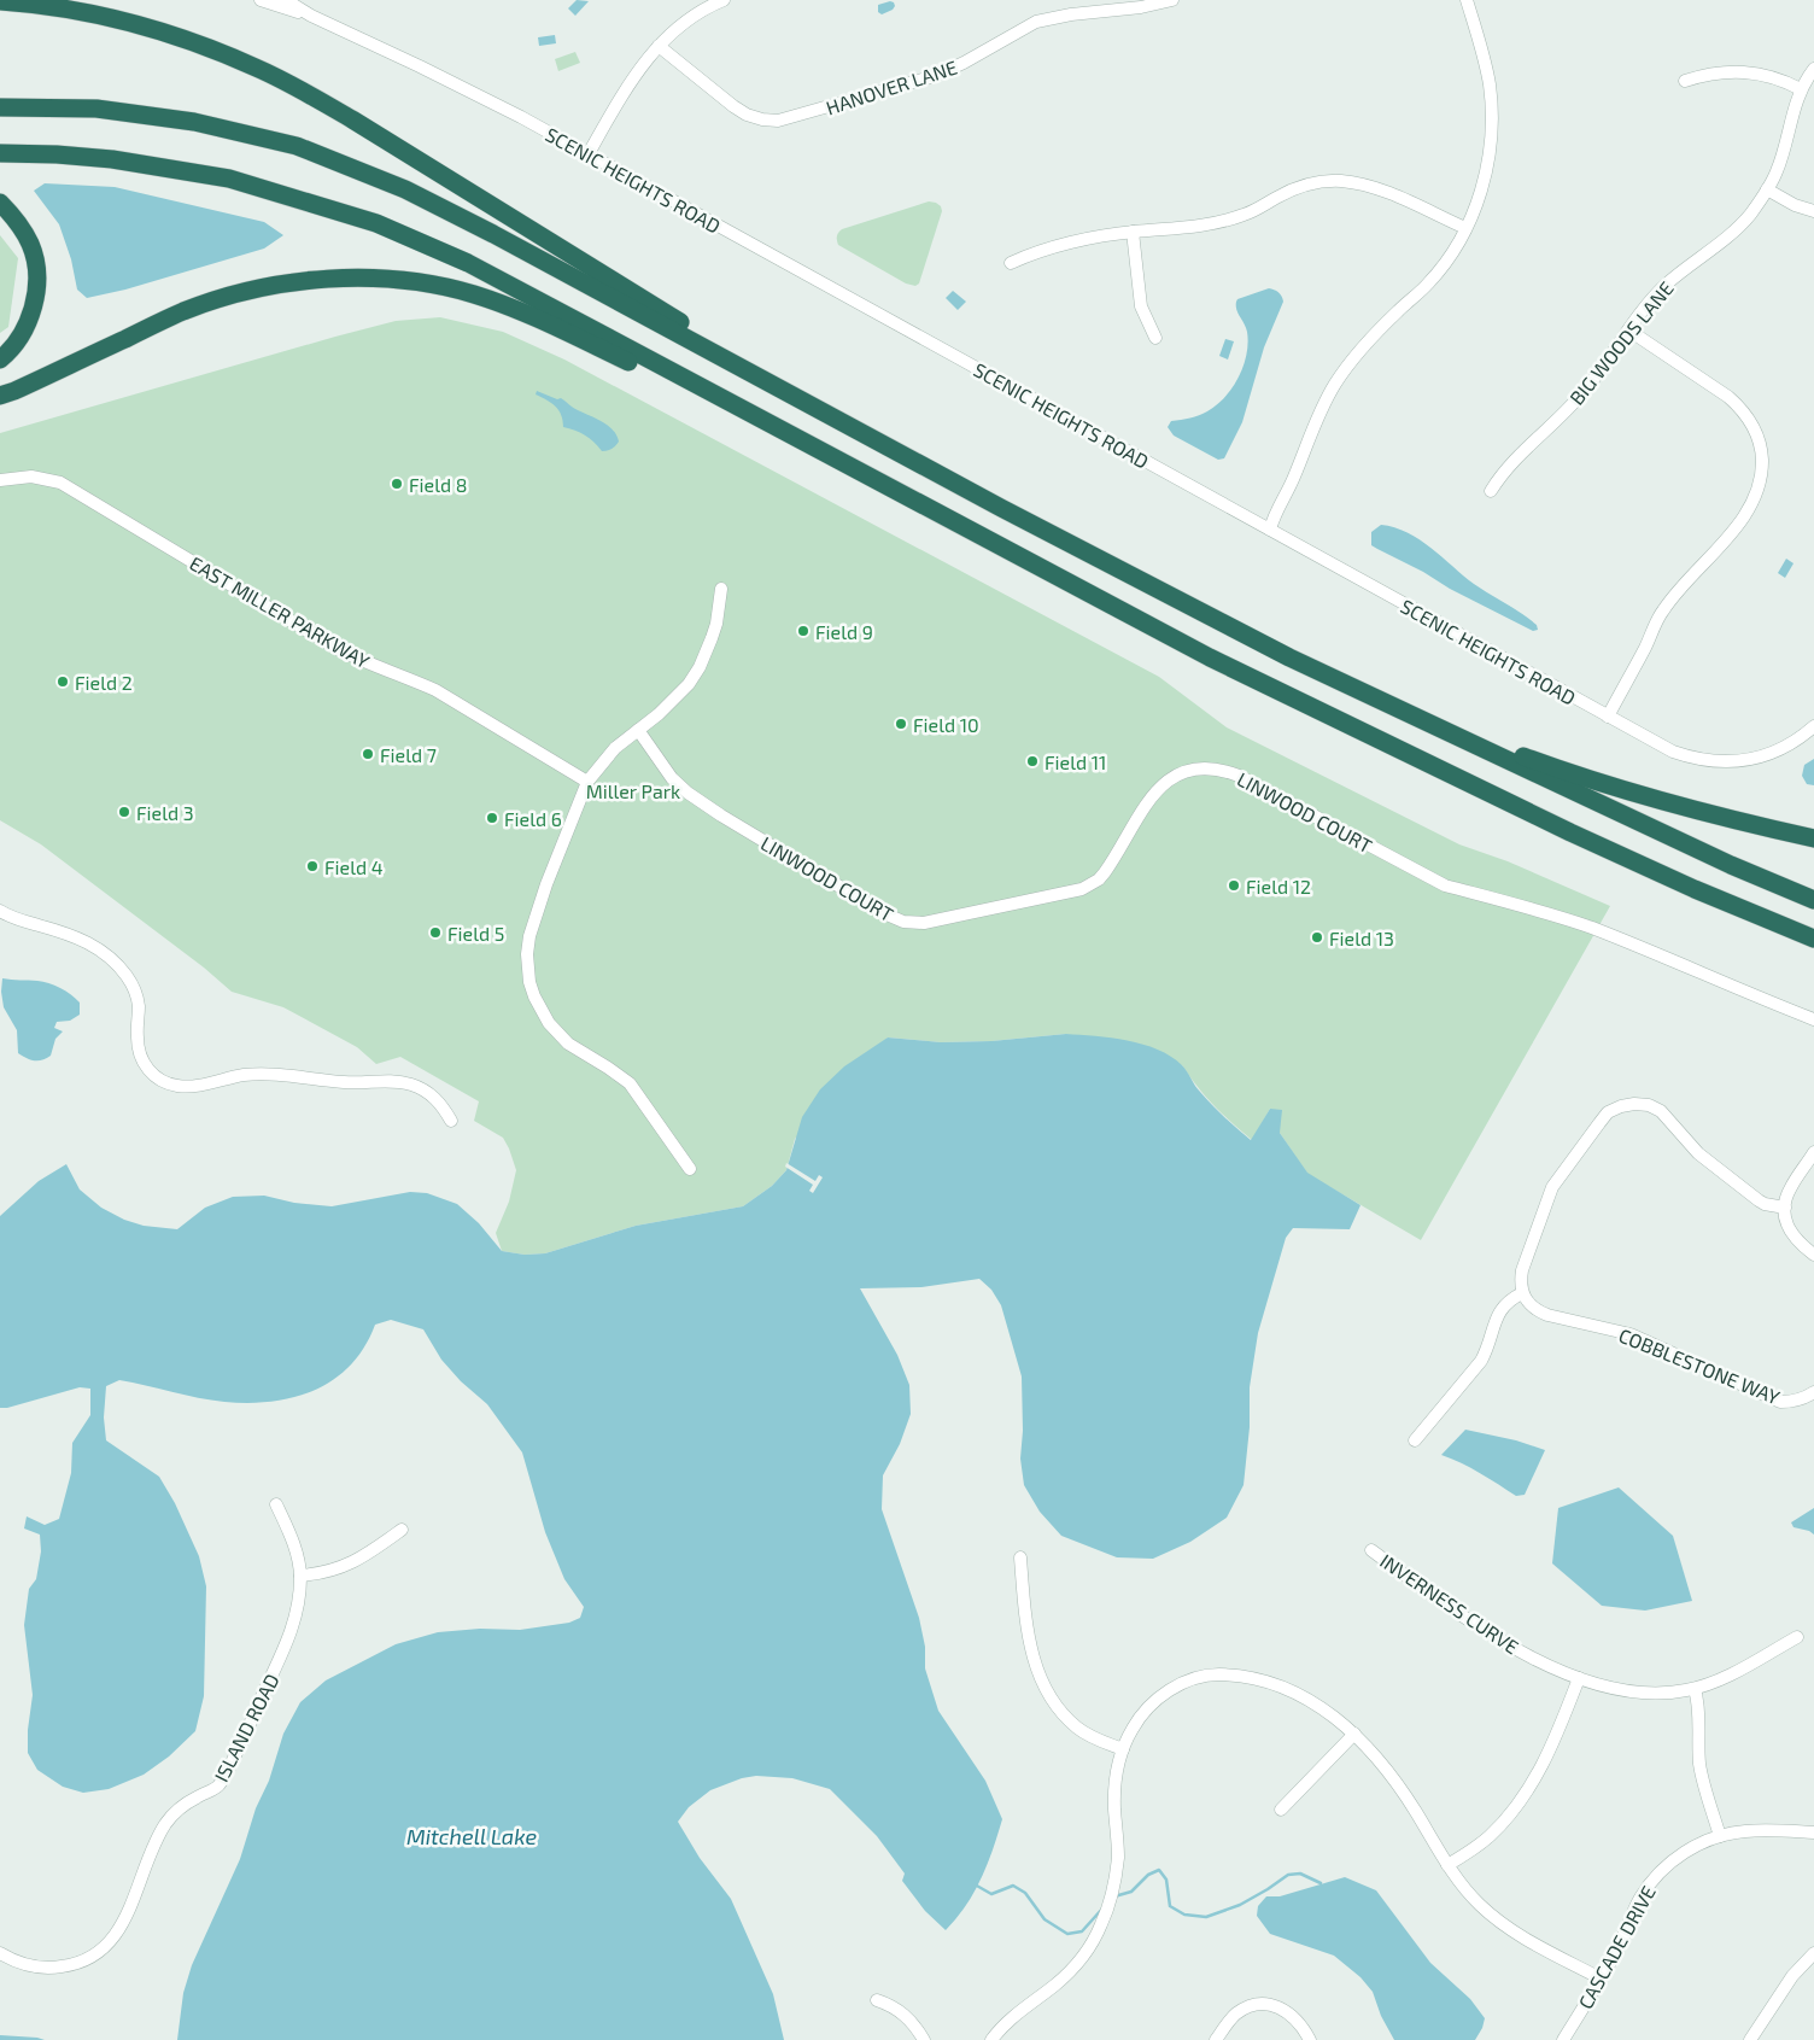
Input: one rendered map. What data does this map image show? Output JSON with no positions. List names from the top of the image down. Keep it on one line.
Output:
{"streets":{"street":["HANOVER LANE","SCENIC HEIGHTS ROAD","BIG WOODS LANE","EAST MILLER PARKWAY","LINWOOD COURT","COBBLESTONE WAY","INVERNESS CURVE","ISLAND ROAD","CASCADE DRIVE"]},"water":["Mitchell Lake"],"parks":["Miller Park"],"places":["Field 8","Field 9","Field 2","Field 10","Field 7","Field 11","Field 3","Field 6","Field 4","Field 12","Field 5","Field 13"]}
